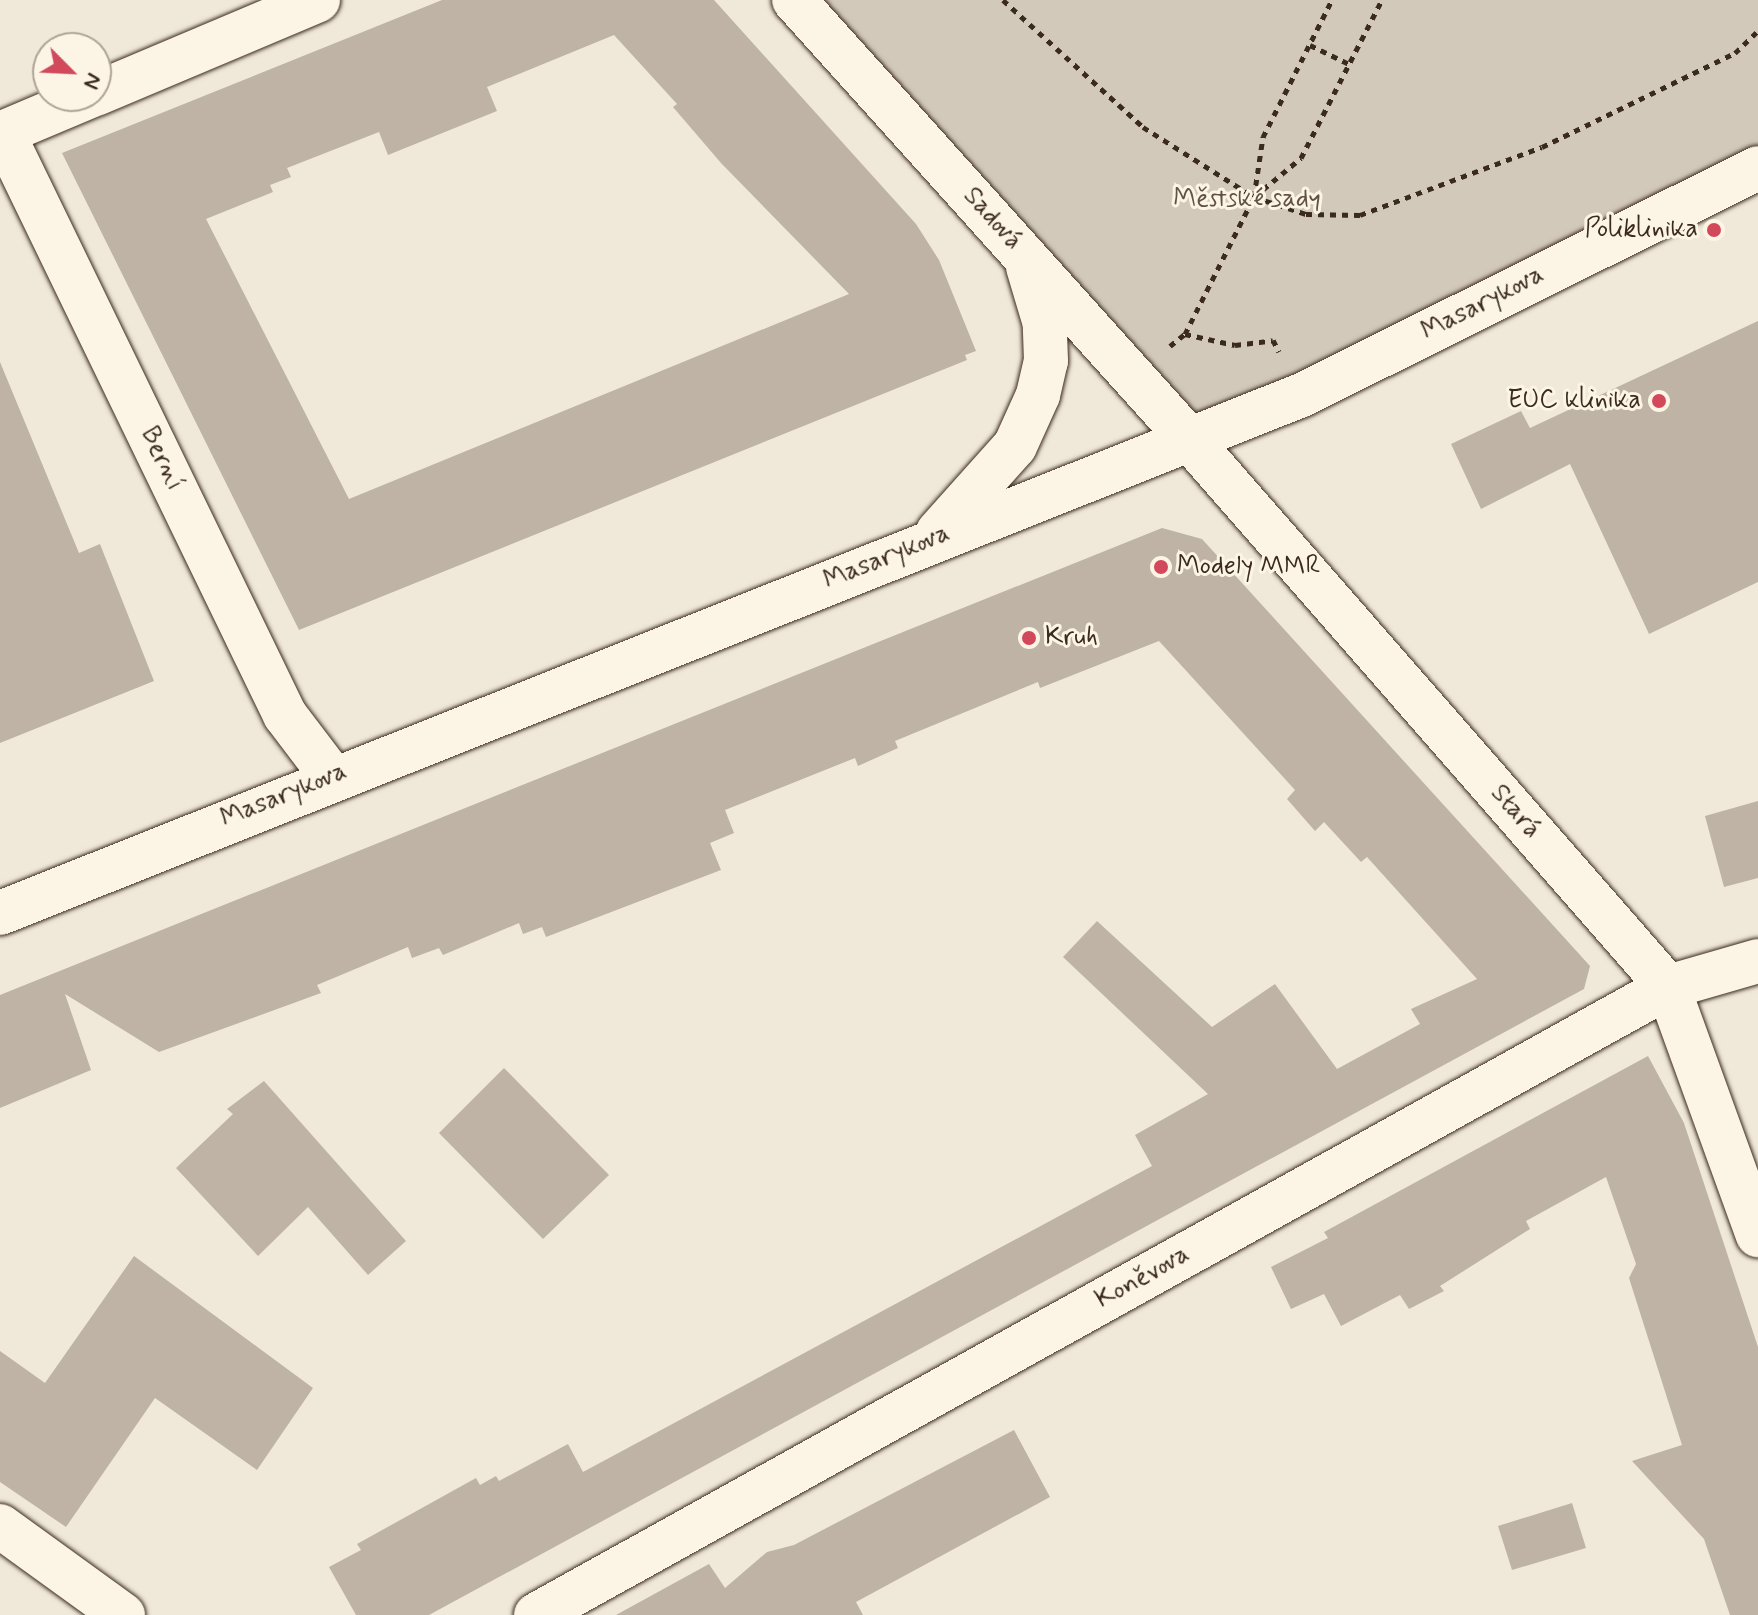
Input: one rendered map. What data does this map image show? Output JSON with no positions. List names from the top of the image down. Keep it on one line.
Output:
{"streets":{"street":["Sadová","Masarykova","Berní","Stará","Koněvova"]},"crossings":[["Sadová","Masarykova"],["Sadová","Stará"],["Masarykova","Berní"],["Masarykova","Stará"],["Stará","Koněvova"]],"parks":["Městské sady"],"places":["Poliklinika","EUC klinika","Modely MMR","Kruh"],"north":"bottom right"}
